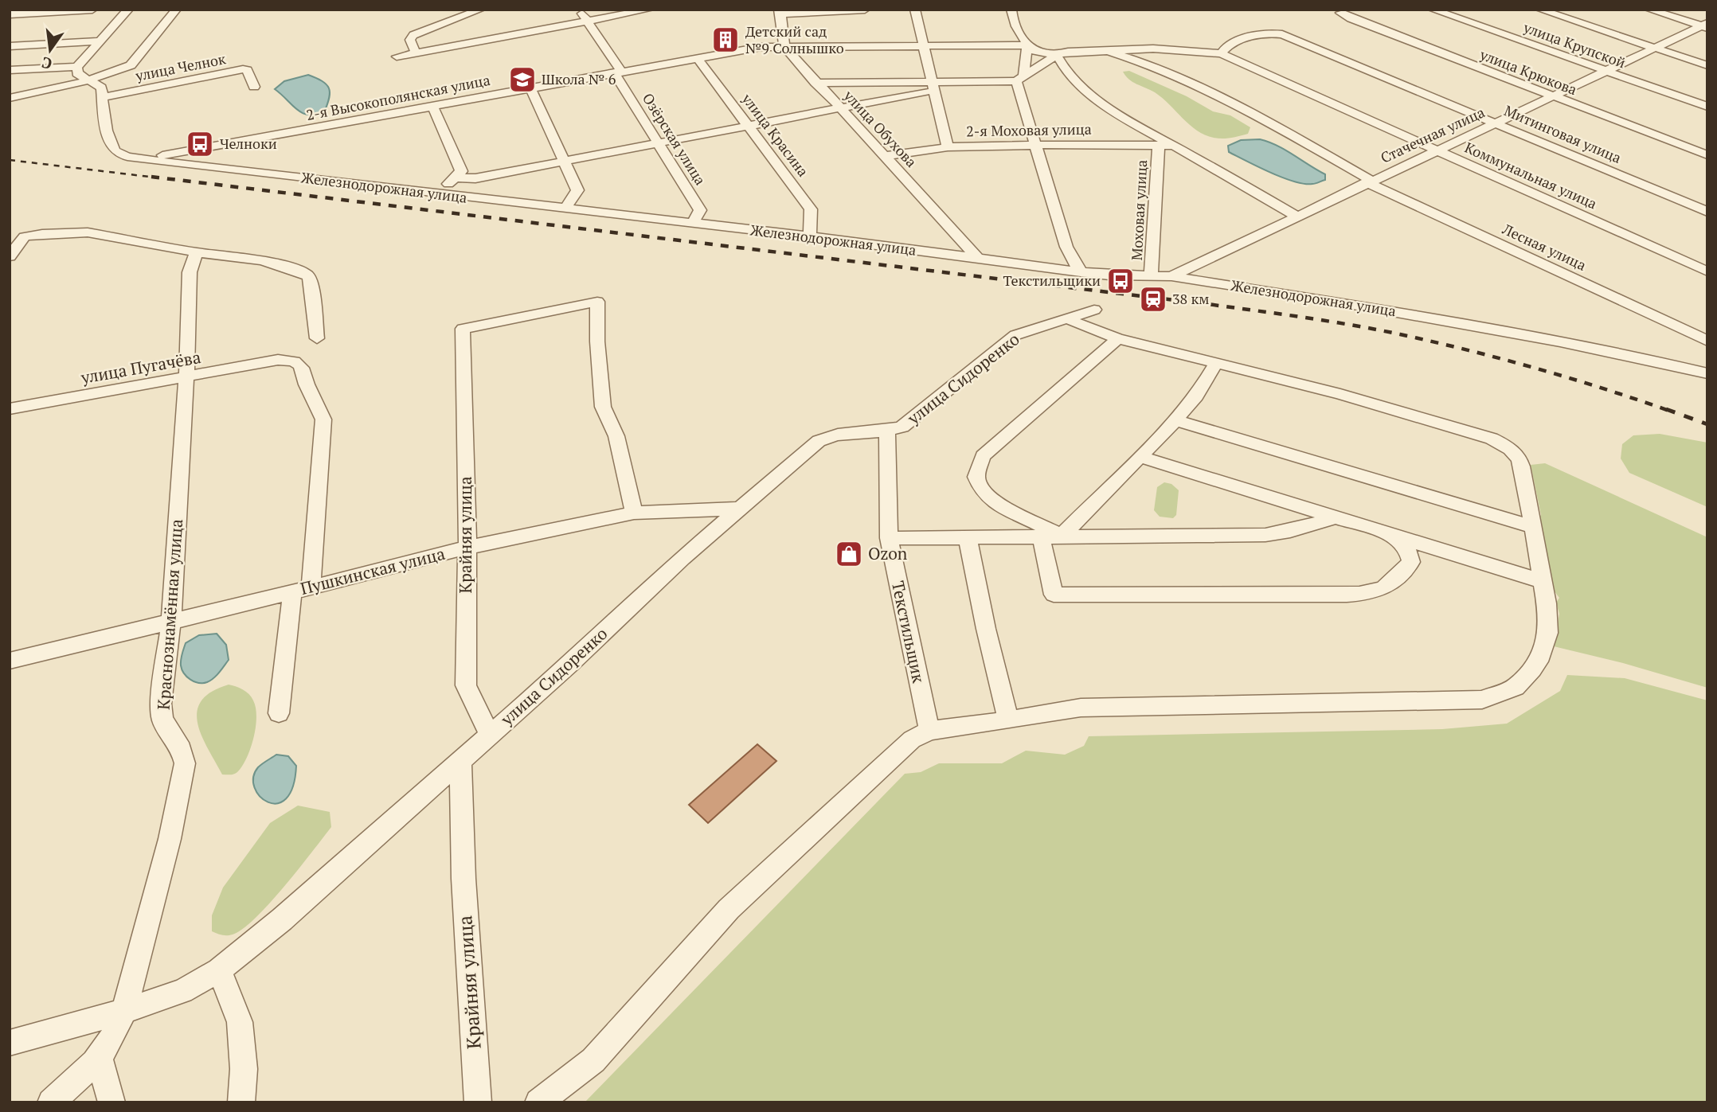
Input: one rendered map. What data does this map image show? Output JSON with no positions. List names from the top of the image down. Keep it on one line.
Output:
{"streets":{"street":["улица Крупской","улица Челнок","улица Крюкова","2-я Высокополянская улица","улица Обухова","2-я Моховая улица","Митинговая улица","улица Красина","Стачечная улица","Озёрская улица","Коммунальная улица","Железнодорожная улица","Моховая улица","Лесная улица","улица Пугачёва","улица Сидоренко","Крайняя улица","Пушкинская улица","Краснознамённая улица","Текстильщик"]},"crossings":[["улица Крупской","Стачечная улица"],["улица Челнок","Железнодорожная улица"],["улица Крюкова","Стачечная улица"],["2-я Высокополянская улица","улица Обухова"],["2-я Высокополянская улица","улица Красина"],["2-я Высокополянская улица","Озёрская улица"],["2-я Высокополянская улица","Железнодорожная улица"],["2-я Высокополянская улица","Лесная улица"],["улица Обухова","2-я Моховая улица"],["улица Обухова","Железнодорожная улица"],["2-я Моховая улица","Моховая улица"],["Митинговая улица","Стачечная улица"],["улица Красина","Железнодорожная улица"],["Стачечная улица","Коммунальная улица"],["Стачечная улица","Железнодорожная улица"],["Стачечная улица","Лесная улица"],["Озёрская улица","Железнодорожная улица"],["Железнодорожная улица","Моховая улица"],["улица Пугачёва","Пушкинская улица"],["улица Пугачёва","Краснознамённая улица"],["улица Сидоренко","Крайняя улица"],["улица Сидоренко","Пушкинская улица"],["улица Сидоренко","Краснознамённая улица"],["улица Сидоренко","Текстильщик"],["Крайняя улица","Пушкинская улица"],["Пушкинская улица","Краснознамённая улица"]],"places":{"building":["Детский сад №9 Солнышко"],"school or university":["Школа № 6"],"bus stop":["Челноки","Текстильщики"],"station":["38 км"],"shop":["Ozon"]},"north":"bottom"}
